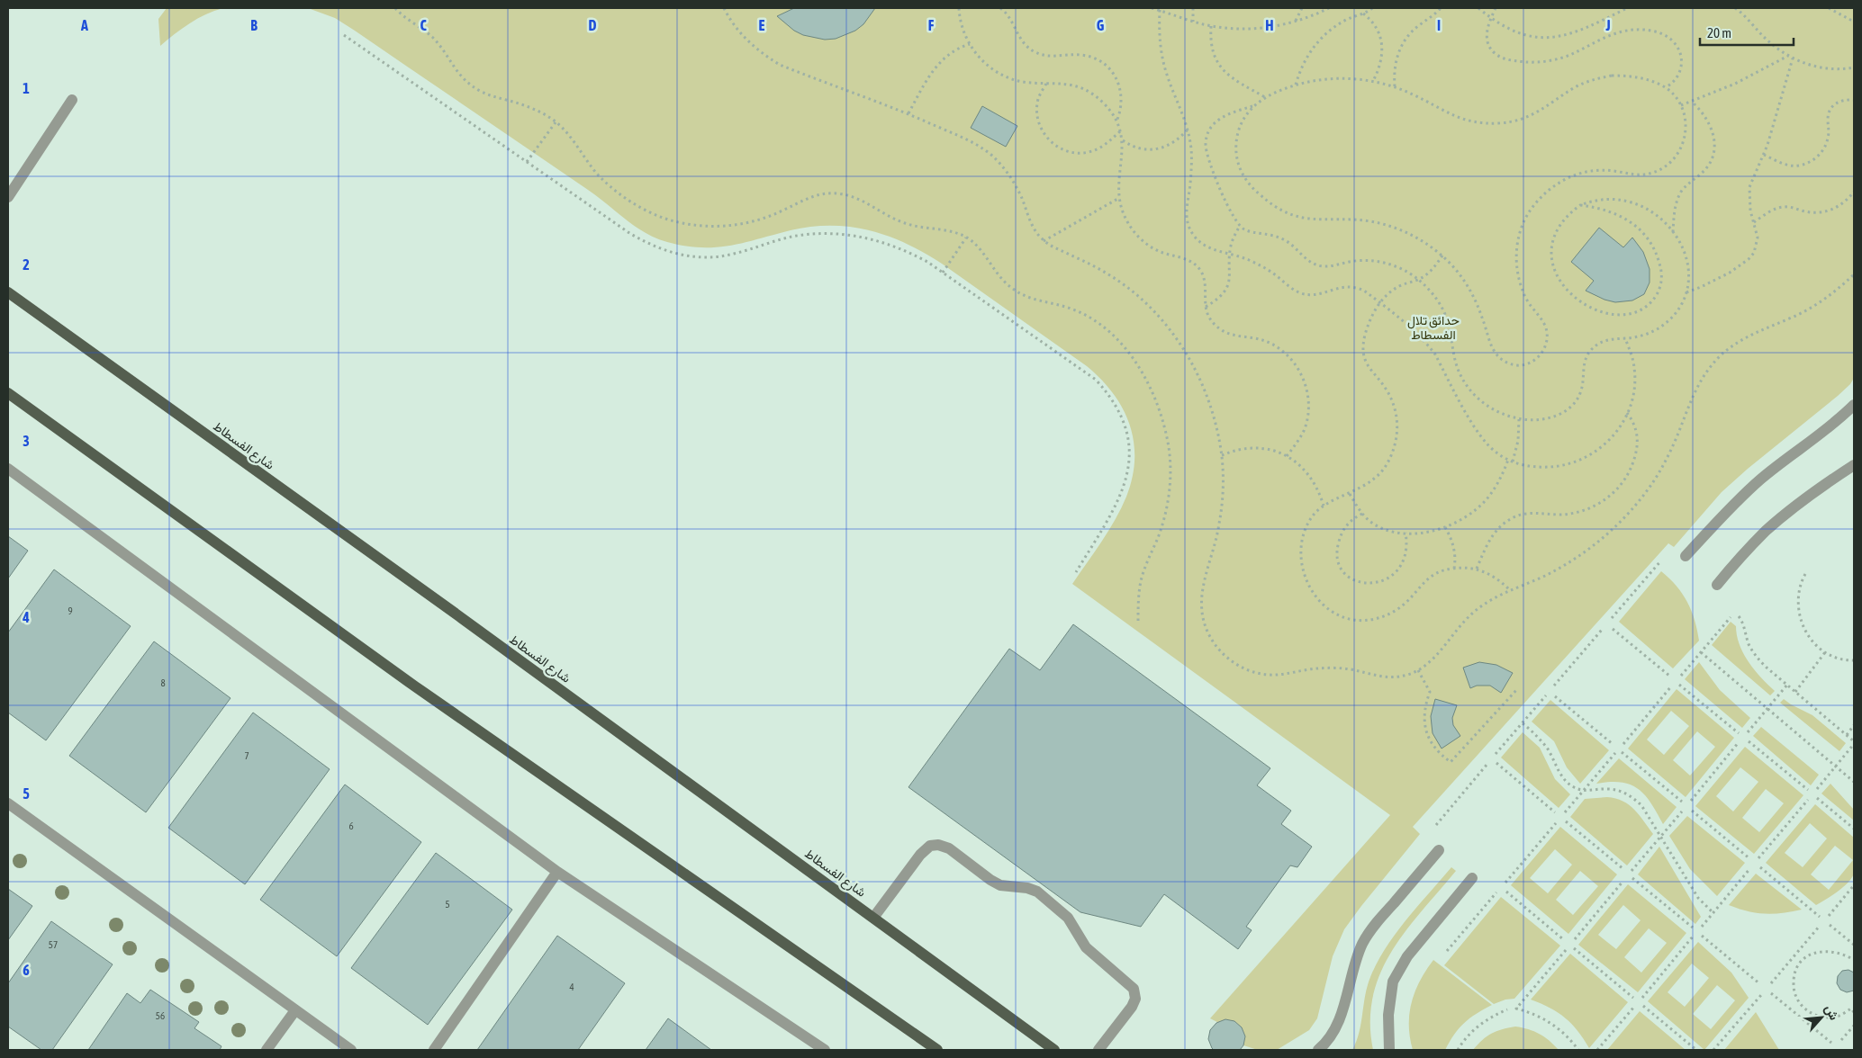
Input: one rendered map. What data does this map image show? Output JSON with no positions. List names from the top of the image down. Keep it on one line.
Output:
{"streets":{"main road":["شارع الفسطاط"]},"parks":["حدائق تلال الفسطاط"],"house_numbers":["9","8","7","6","5","57","4","56"],"scale_bar":"20 m","north":"top right","grid":{"columns":["A","B","C","D","E","F","G","H","I","J"],"rows":["1","2","3","4","5","6"]}}
